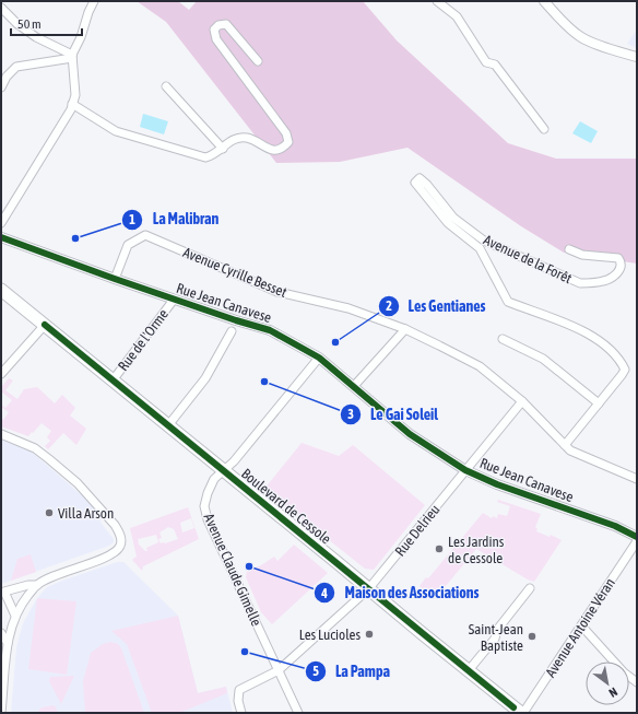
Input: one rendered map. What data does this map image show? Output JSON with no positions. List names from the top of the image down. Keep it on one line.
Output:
{"streets":{"main road":["Boulevard de Cessole"],"street":["Avenue de la Forêt","Avenue Cyrille Besset","Rue Jean Canavese","Rue de l'Orme","Rue Delrieu","Avenue Claude Gimelle","Avenue Antoine Véran"]},"crossings":[["Avenue de la Forêt","Avenue Cyrille Besset"],["Avenue Cyrille Besset","Rue Jean Canavese"],["Avenue Cyrille Besset","Rue Delrieu"],["Rue Jean Canavese","Rue de l'Orme"],["Rue Jean Canavese","Rue Delrieu"],["Rue Jean Canavese","Avenue Claude Gimelle"],["Rue de l'Orme","Boulevard de Cessole"],["Boulevard de Cessole","Rue Delrieu"],["Boulevard de Cessole","Avenue Claude Gimelle"],["Boulevard de Cessole","Avenue Antoine Véran"],["Rue Delrieu","Avenue Claude Gimelle"]],"places":["La Malibran","Les Gentianes","Le Gai Soleil","Villa Arson","Les Jardins de Cessole","Maison des Associations","Les Lucioles","Saint-Jean Baptiste","La Pampa"],"scale_bar":"50 m","north":"bottom right"}
